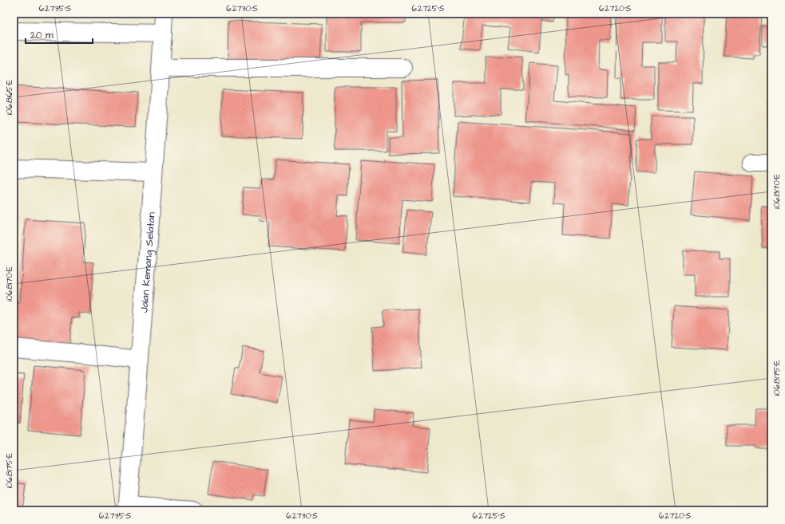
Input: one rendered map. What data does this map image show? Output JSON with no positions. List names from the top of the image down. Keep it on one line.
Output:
{"streets":{"street":["Jalan Kemang Selatan"]},"scale_bar":"20 m","coordinates":["6.2735°S","6.2730°S","6.2725°S","6.2720°S","106.8165°E","106.8170°E","106.8175°E"]}
